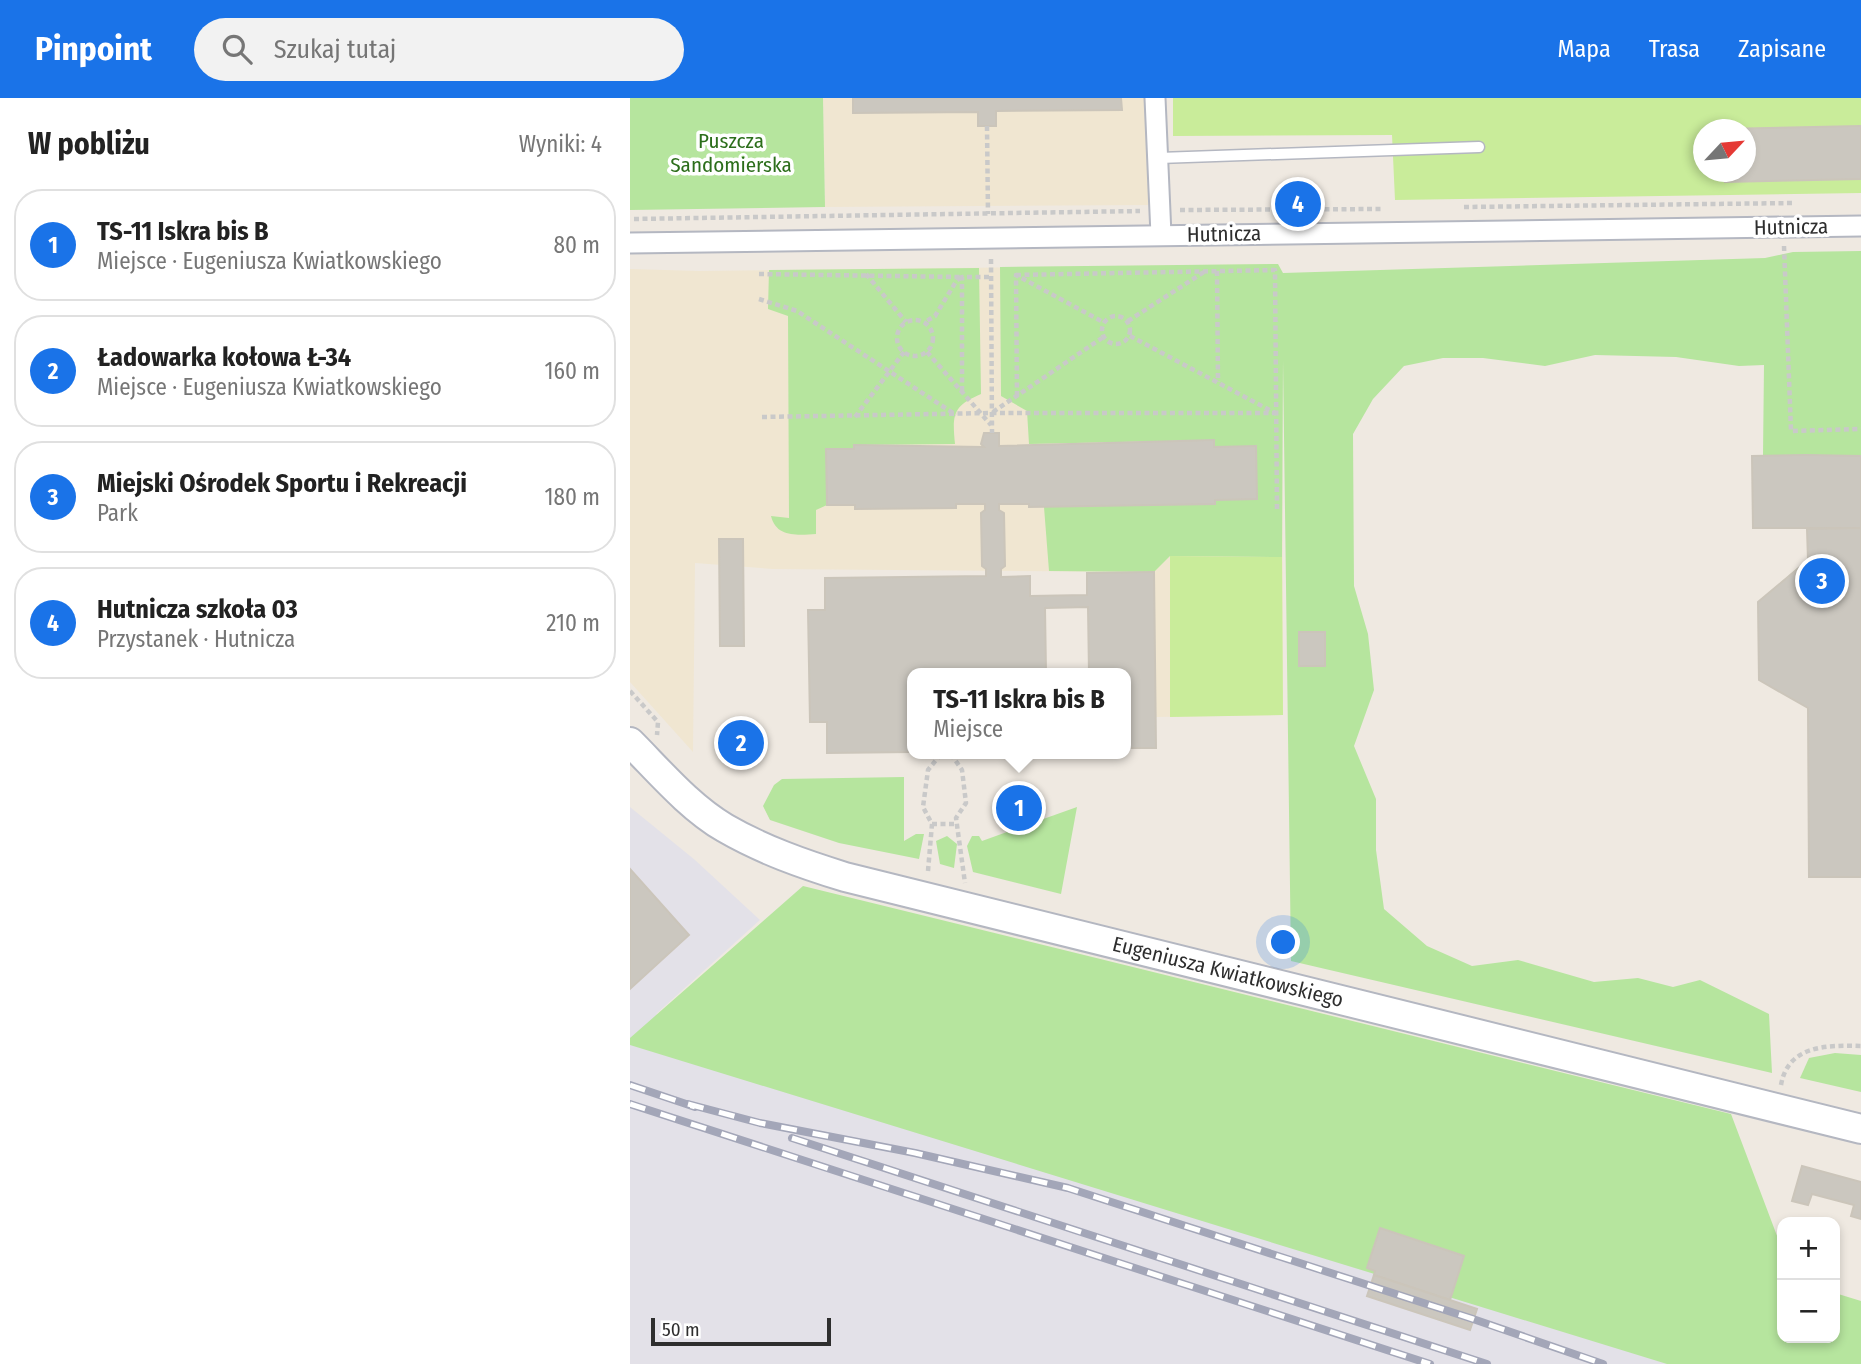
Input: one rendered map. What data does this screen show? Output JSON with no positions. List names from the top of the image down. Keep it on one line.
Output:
{"streets":{"street":["Hutnicza","Eugeniusza Kwiatkowskiego"]},"parks":["Puszcza Sandomierska"],"scale_bar":"50 m","north":"top right","page":{"header":"Pinpoint","search":"Szukaj tutaj","nav":["Mapa","Trasa","Zapisane"],"heading":["W pobliżu","Wyniki: 4"],"pins":["4","3","2","1"],"list":[{"mark":"1","name":"TS-11 Iskra bis B","note":"Miejsce · Eugeniusza Kwiatkowskiego","value":"80 m"},{"mark":"2","name":"Ładowarka kołowa Ł-34","note":"Miejsce · Eugeniusza Kwiatkowskiego","value":"160 m"},{"mark":"3","name":"Miejski Ośrodek Sportu i Rekreacji","note":"Park","value":"180 m"},{"mark":"4","name":"Hutnicza szkoła 03","note":"Przystanek · Hutnicza","value":"210 m"}],"popup":["TS-11 Iskra bis B","Miejsce"],"map_buttons":["+","−"],"scale":"50 m"}}
